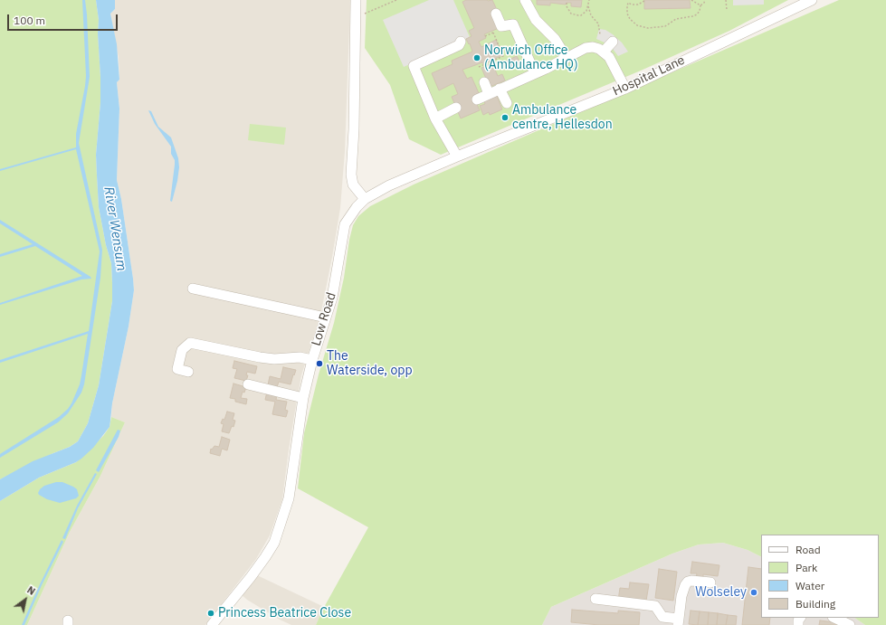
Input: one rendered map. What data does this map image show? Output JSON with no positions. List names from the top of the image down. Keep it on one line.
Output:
{"streets":{"street":["Hospital Lane","Low Road"]},"crossings":[["Hospital Lane","Low Road"]],"water":["River Wensum"],"places":["Norwich Office (Ambulance HQ)","Ambulance centre, Hellesdon","The Waterside, opp","Wolseley","Princess Beatrice Close"],"legend":["Road","Park","Water","Building"],"scale_bar":"100 m","north":"top right"}
